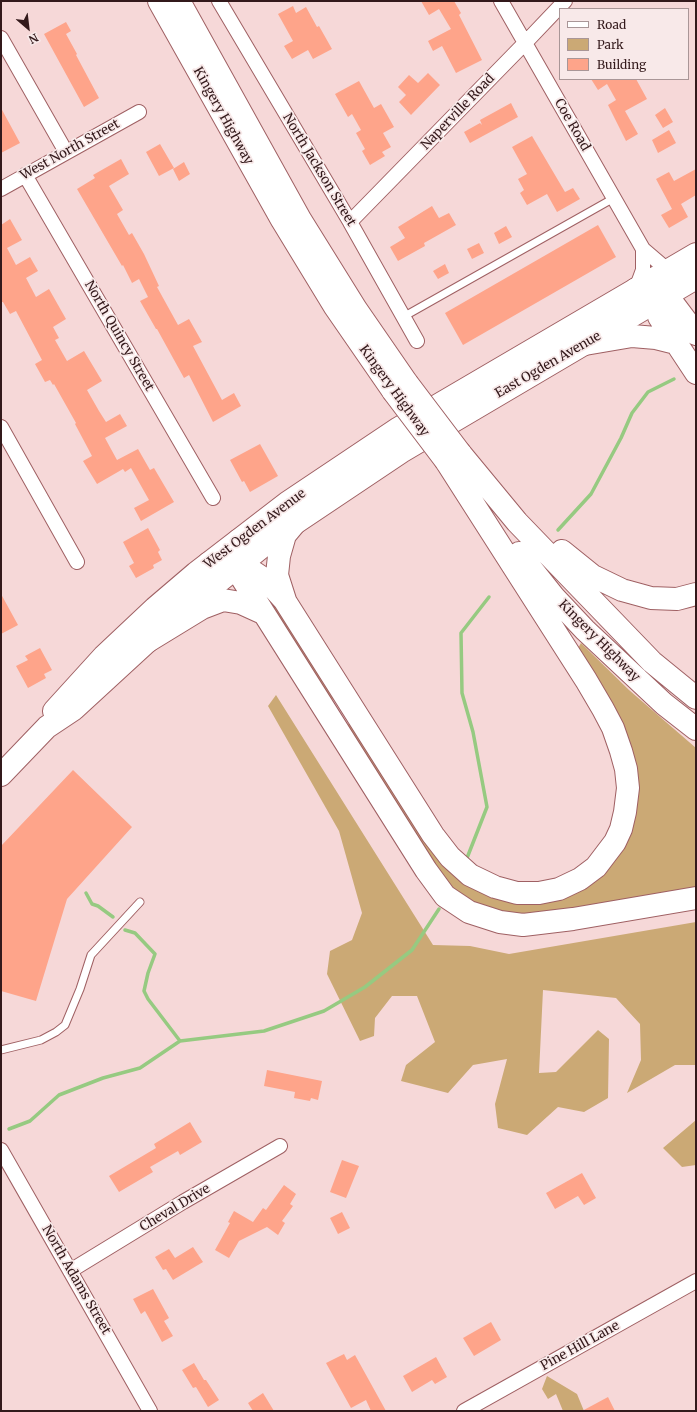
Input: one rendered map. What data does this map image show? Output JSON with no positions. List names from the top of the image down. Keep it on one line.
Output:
{"streets":{"main road":["Kingery Highway","East Ogden Avenue","West Ogden Avenue"],"street":["Naperville Road","Coe Road","West North Street","North Jackson Street","North Quincy Street","Cheval Drive","North Adams Street","Pine Hill Lane"]},"crossings":[["Naperville Road","Coe Road"],["Naperville Road","North Jackson Street"],["Coe Road","East Ogden Avenue"],["West North Street","North Quincy Street"],["East Ogden Avenue","West Ogden Avenue"],["Cheval Drive","North Adams Street"]],"legend":["Road","Park","Building"],"north":"bottom right"}
